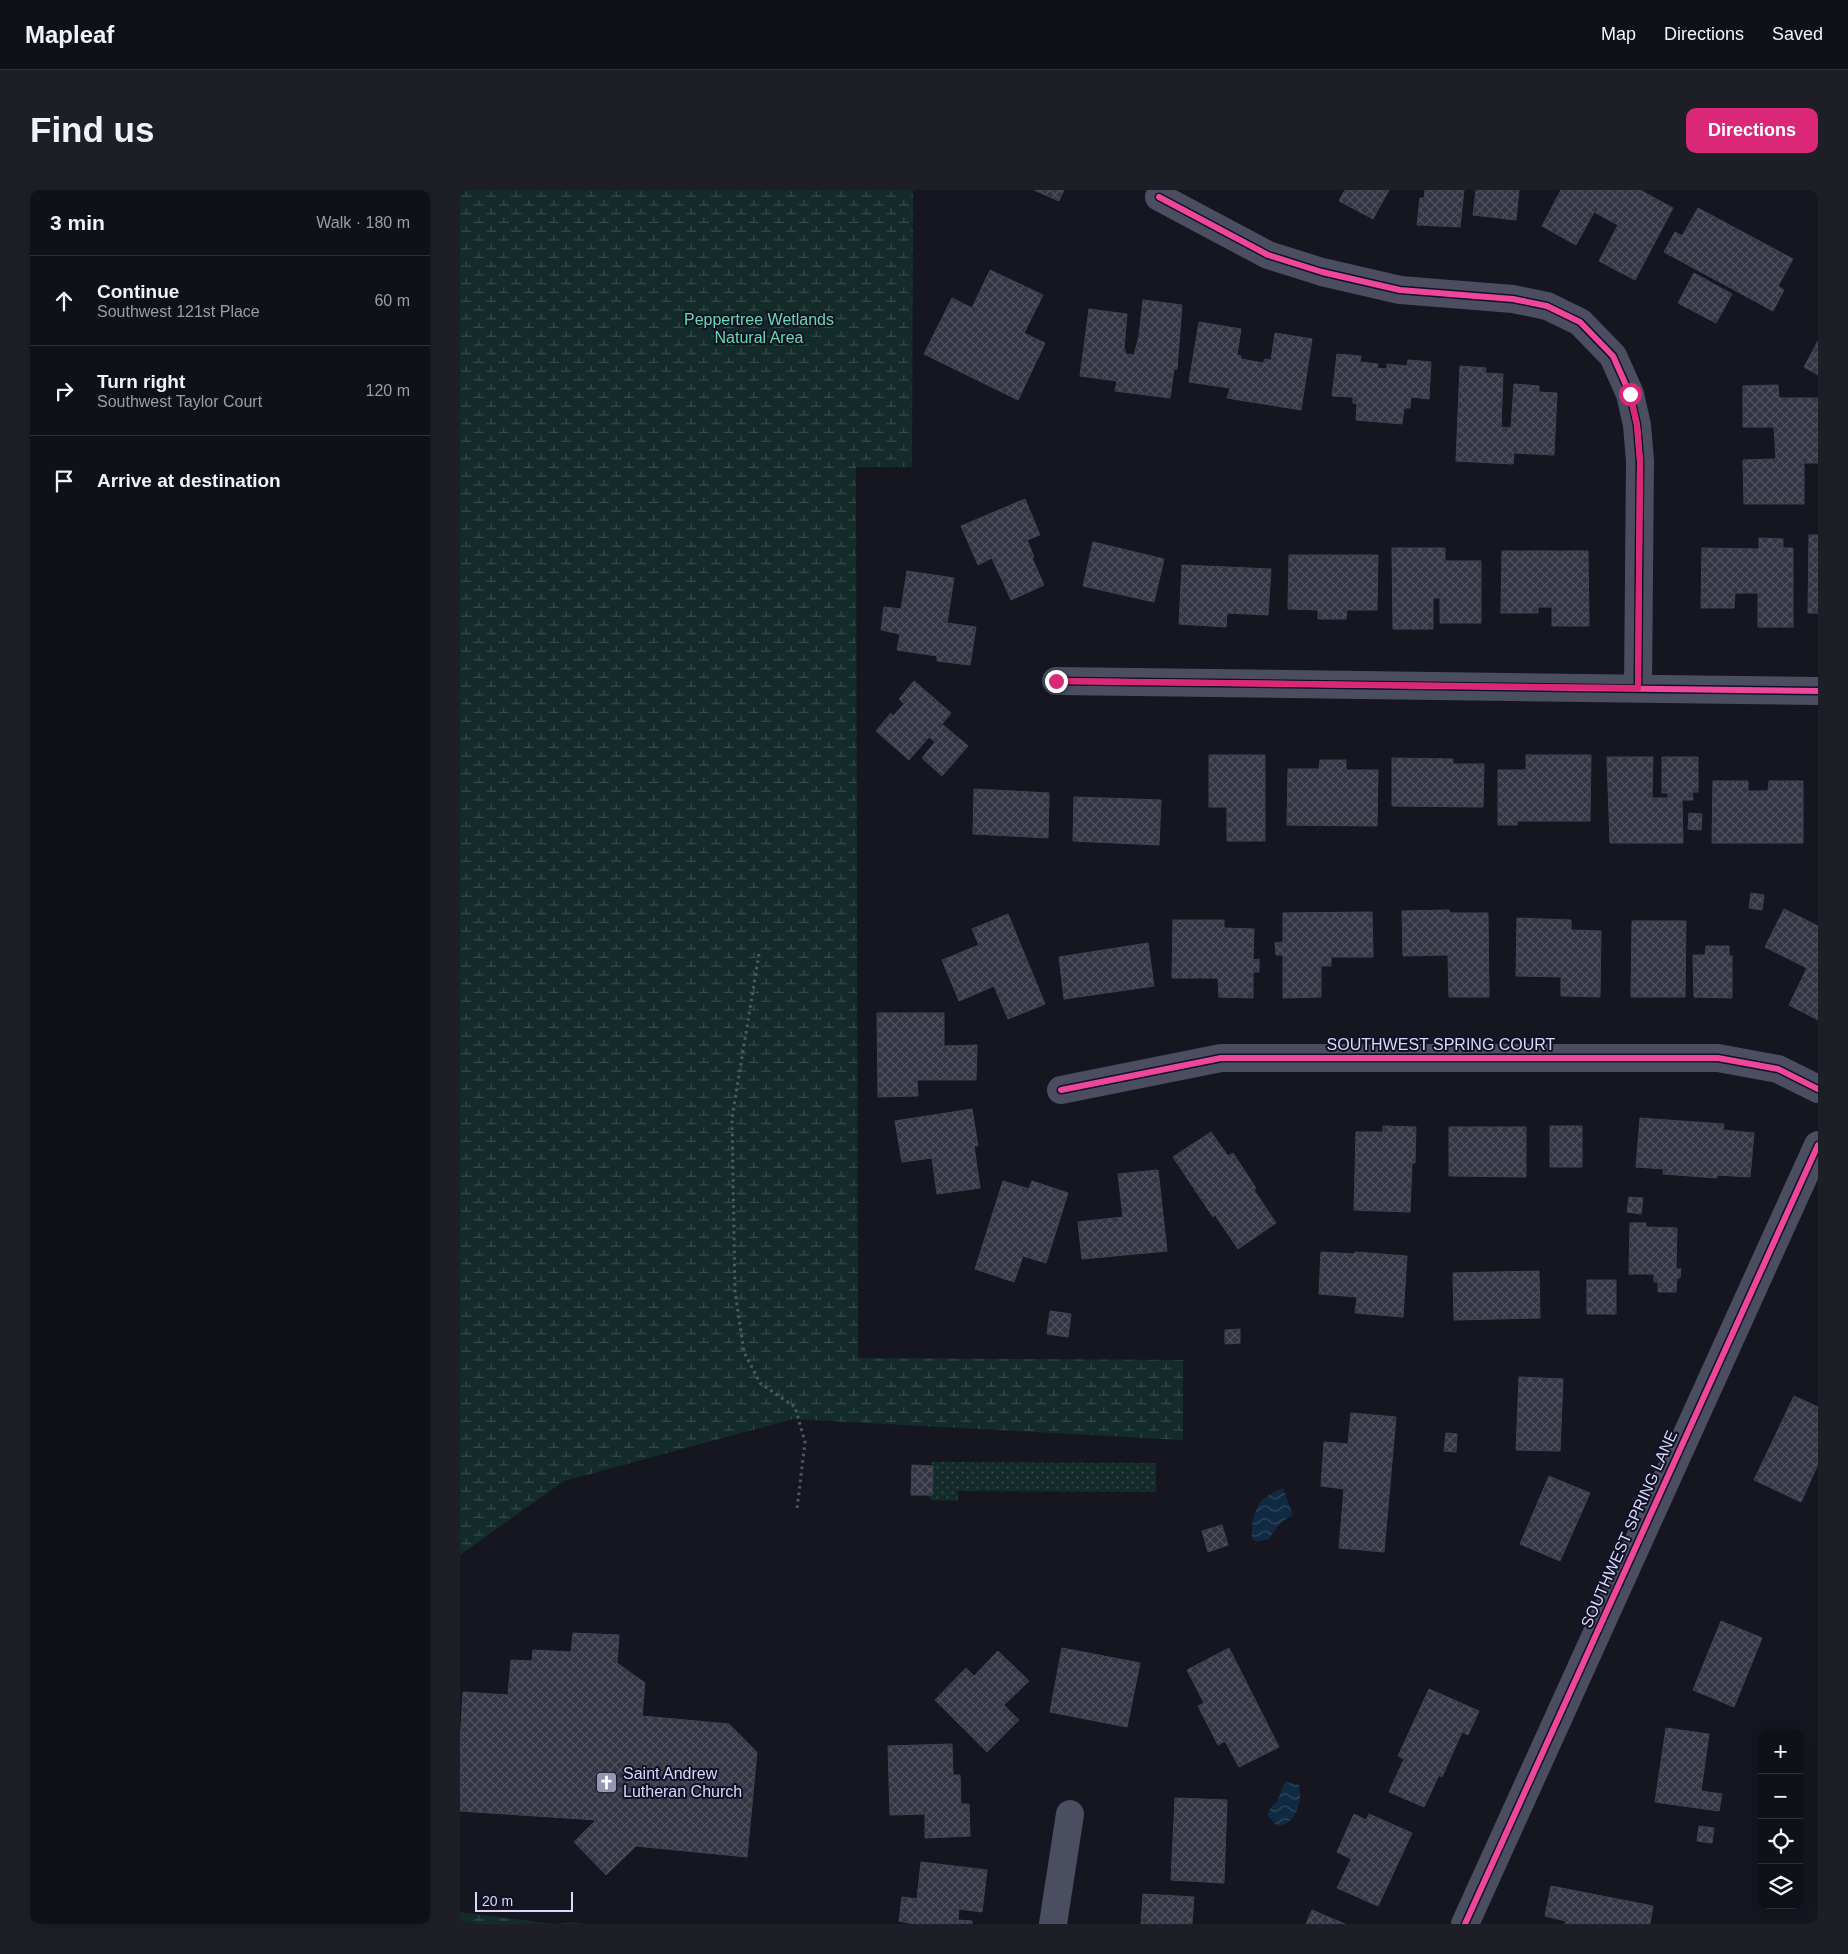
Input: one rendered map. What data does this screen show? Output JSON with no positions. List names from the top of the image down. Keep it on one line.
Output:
{"streets":{"street":["SOUTHWEST SPRING COURT","SOUTHWEST SPRING LANE"]},"parks":["Peppertree Wetlands Natural Area"],"places":{"church":["Saint Andrew Lutheran Church"]},"scale_bar":"20 m","page":{"header":"Mapleaf","nav":["Map","Directions","Saved"],"buttons":"Directions","title":"Find us","heading":["3 min","Walk · 180 m"],"list":[["Continue","Southwest 121st Place","60 m"],["Turn right","Southwest Taylor Court","120 m"],"Arrive at destination"],"map_buttons":["+","−"],"scale":"20 m"}}
